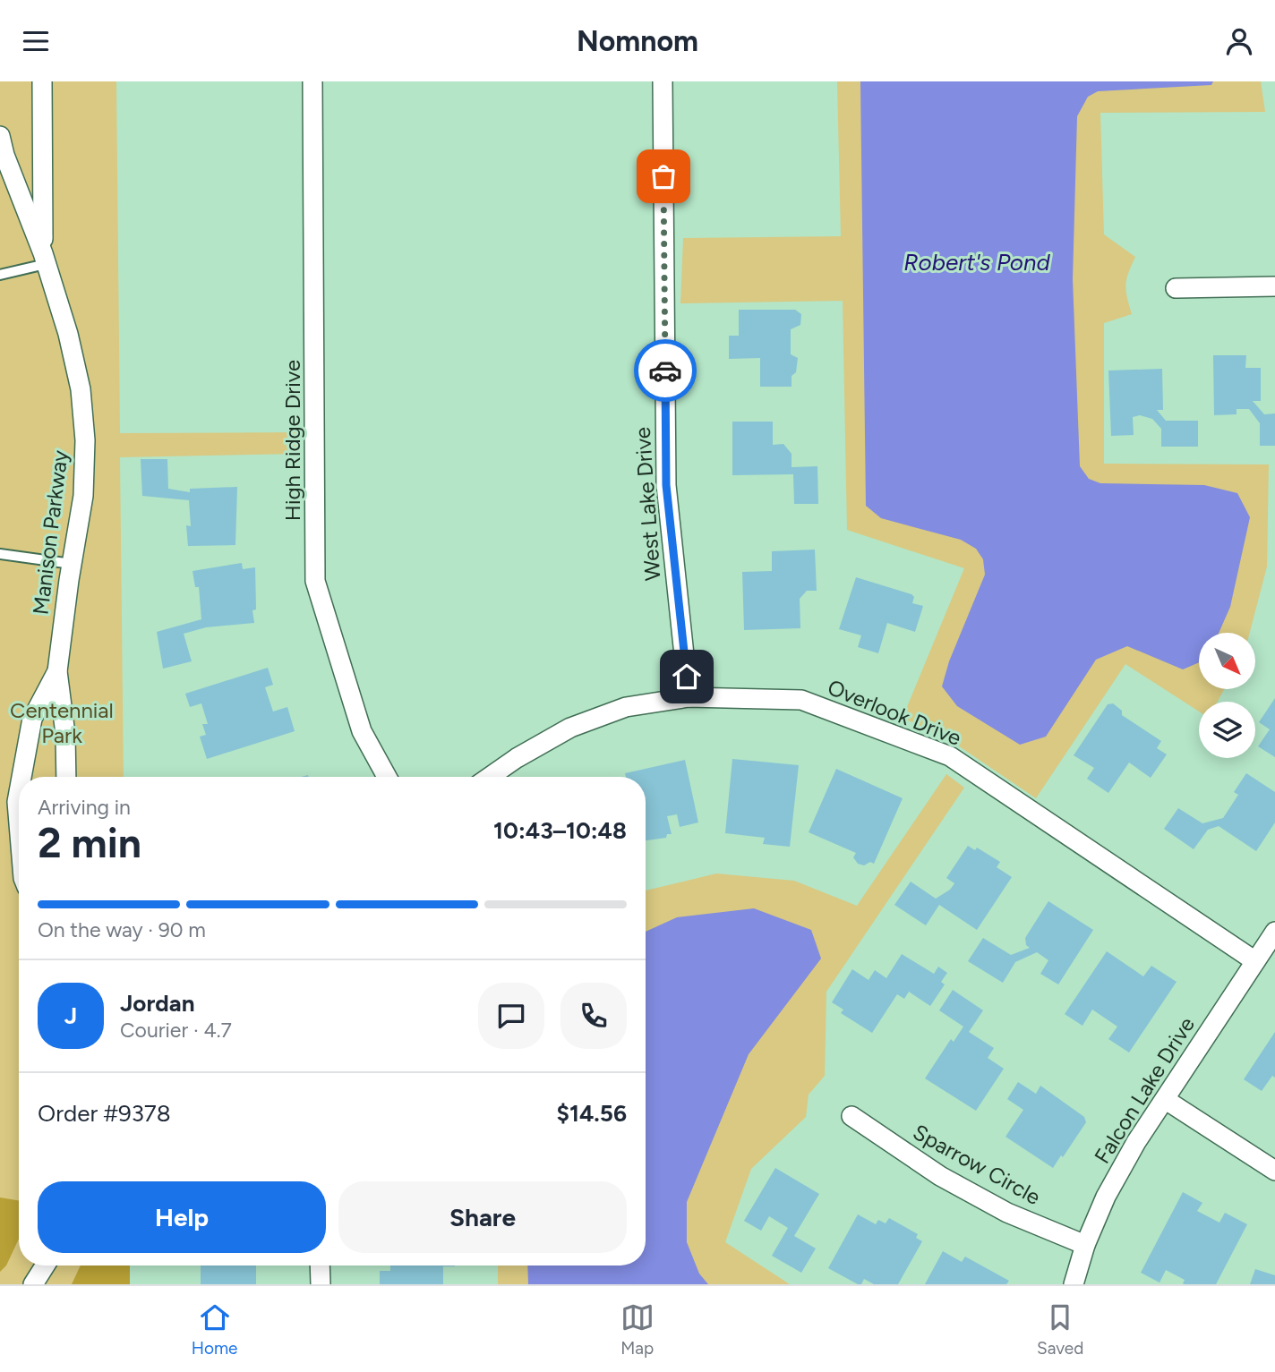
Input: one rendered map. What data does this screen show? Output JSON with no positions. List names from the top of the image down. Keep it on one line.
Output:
{"streets":{"street":["High Ridge Drive","West Lake Drive","Manison Parkway","Overlook Drive","Falcon Lake Drive","Sparrow Circle"]},"crossings":[["West Lake Drive","Overlook Drive"],["Overlook Drive","Falcon Lake Drive"],["Falcon Lake Drive","Sparrow Circle"]],"water":["Robert's Pond"],"parks":["Centennial Park"],"north":"bottom right","page":{"header":"Nomnom","heading":["2 min","Arriving in","10:43–10:48"],"panel":["Jordan","Courier · 4.7","Order #9378","$14.56"],"bar":"On the way · 90 m","round":"J","buttons":["Help","Share"],"tabs":["Home","Map","Saved"]}}
